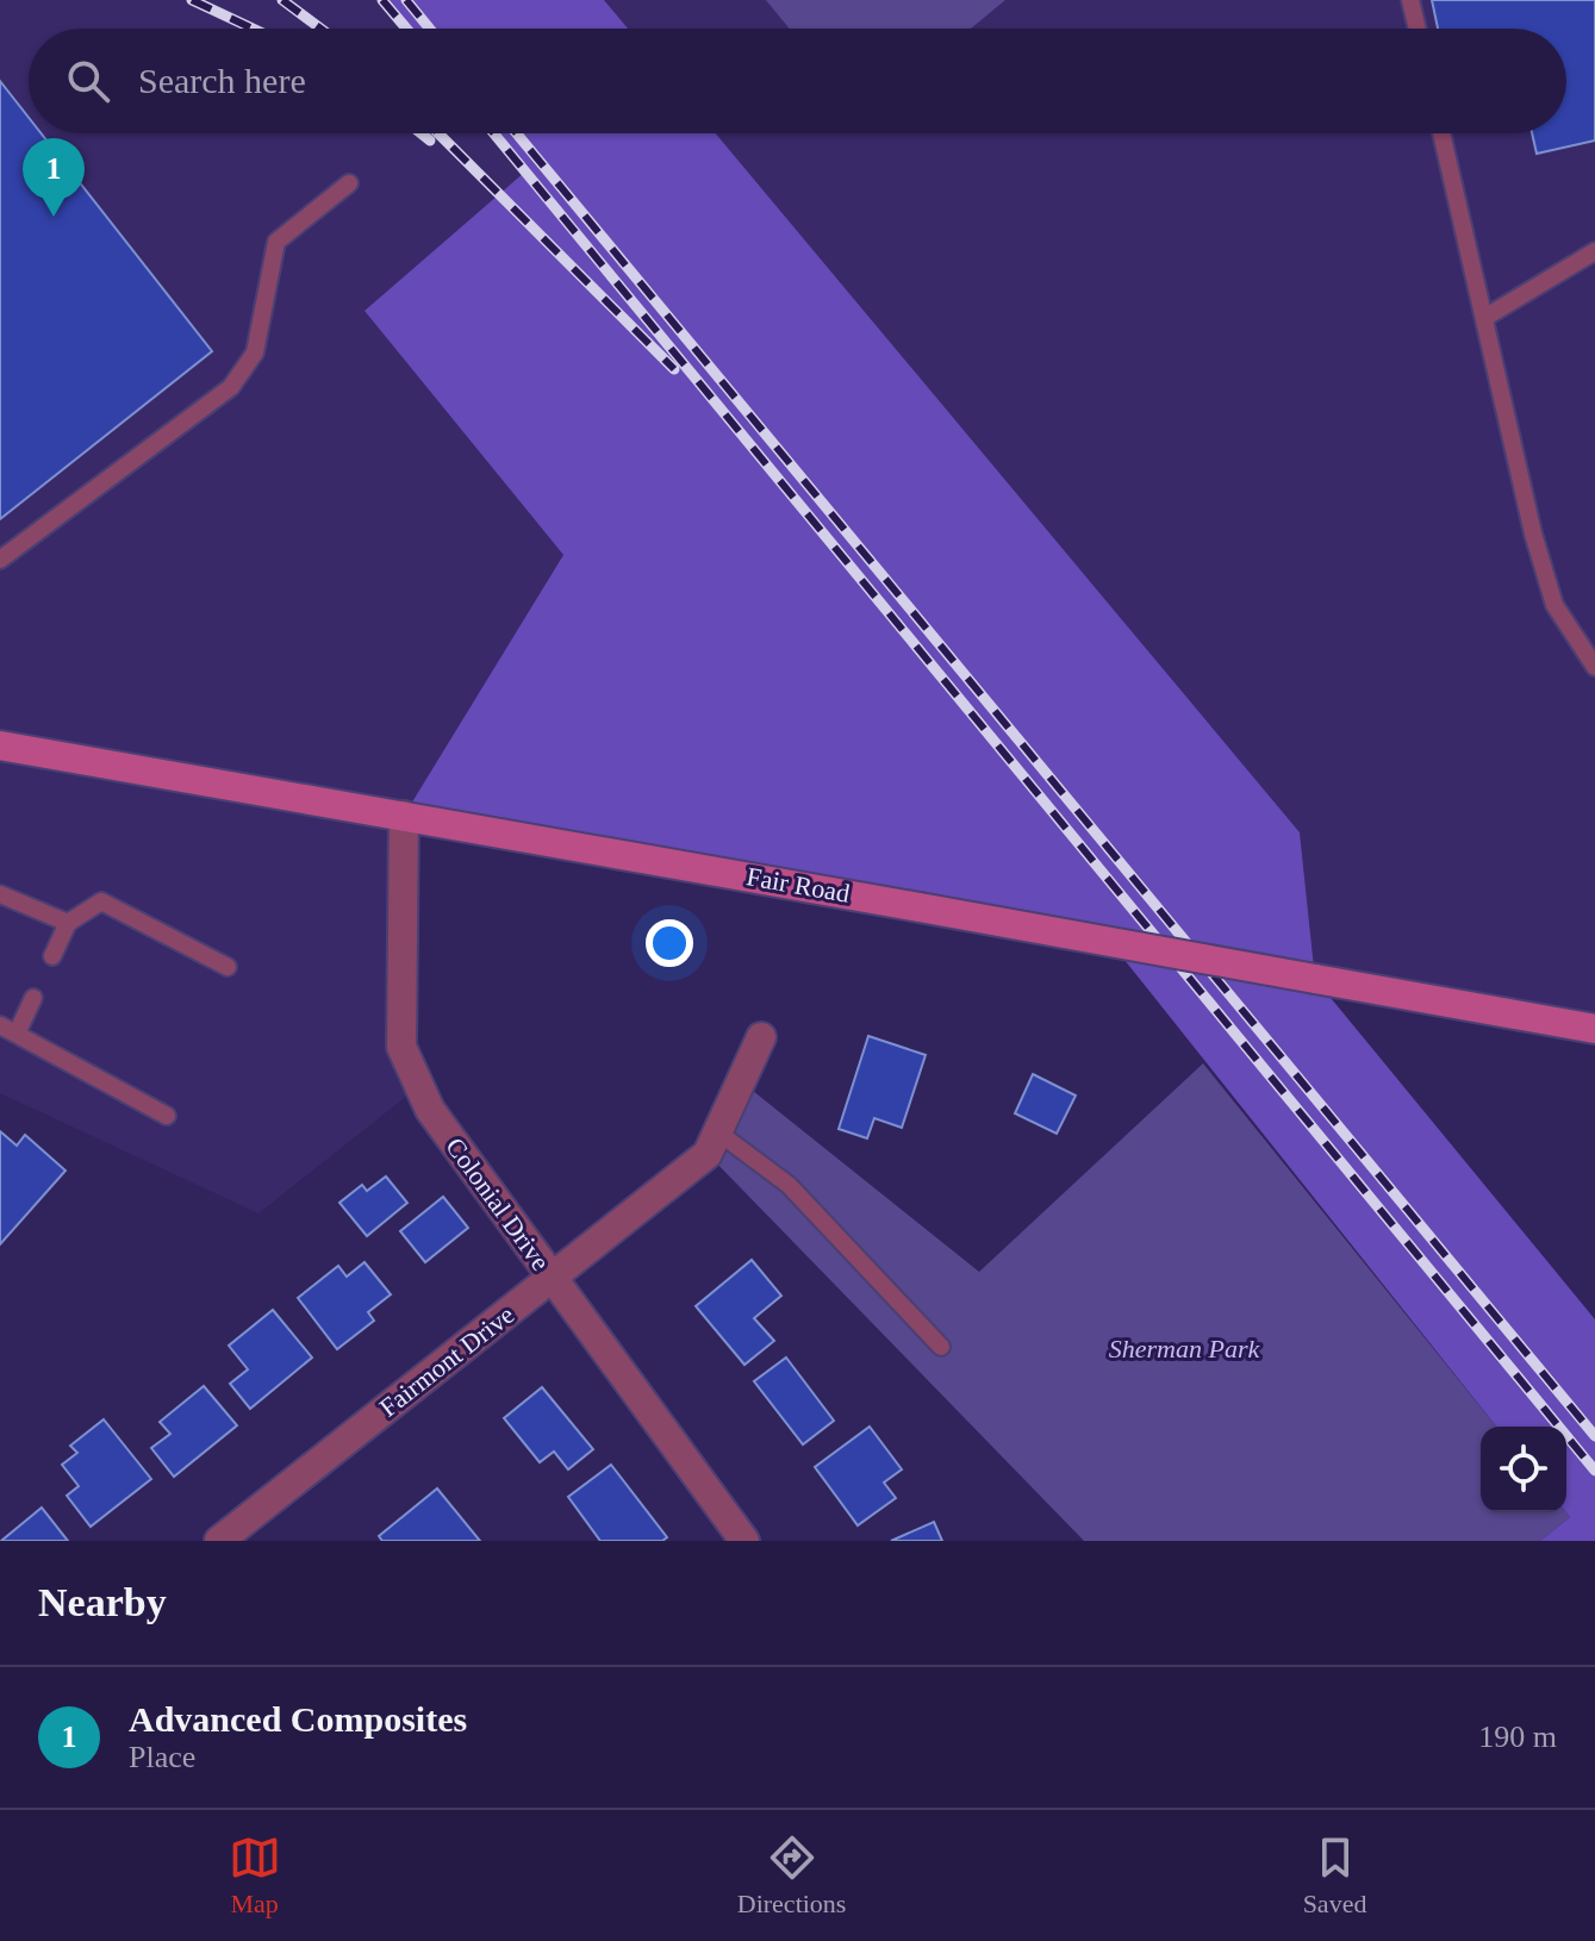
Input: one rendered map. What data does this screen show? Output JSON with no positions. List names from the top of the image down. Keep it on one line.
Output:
{"streets":{"main road":["Fair Road"],"street":["Colonial Drive","Fairmont Drive"]},"crossings":[["Fair Road","Colonial Drive"],["Colonial Drive","Fairmont Drive"]],"parks":["Sherman Park"],"page":{"search":"Search here","pins":"1","heading":"Nearby","list":[{"mark":"1","name":"Advanced Composites","note":"Place","value":"190 m"}],"nav":["Map","Directions","Saved"]}}
